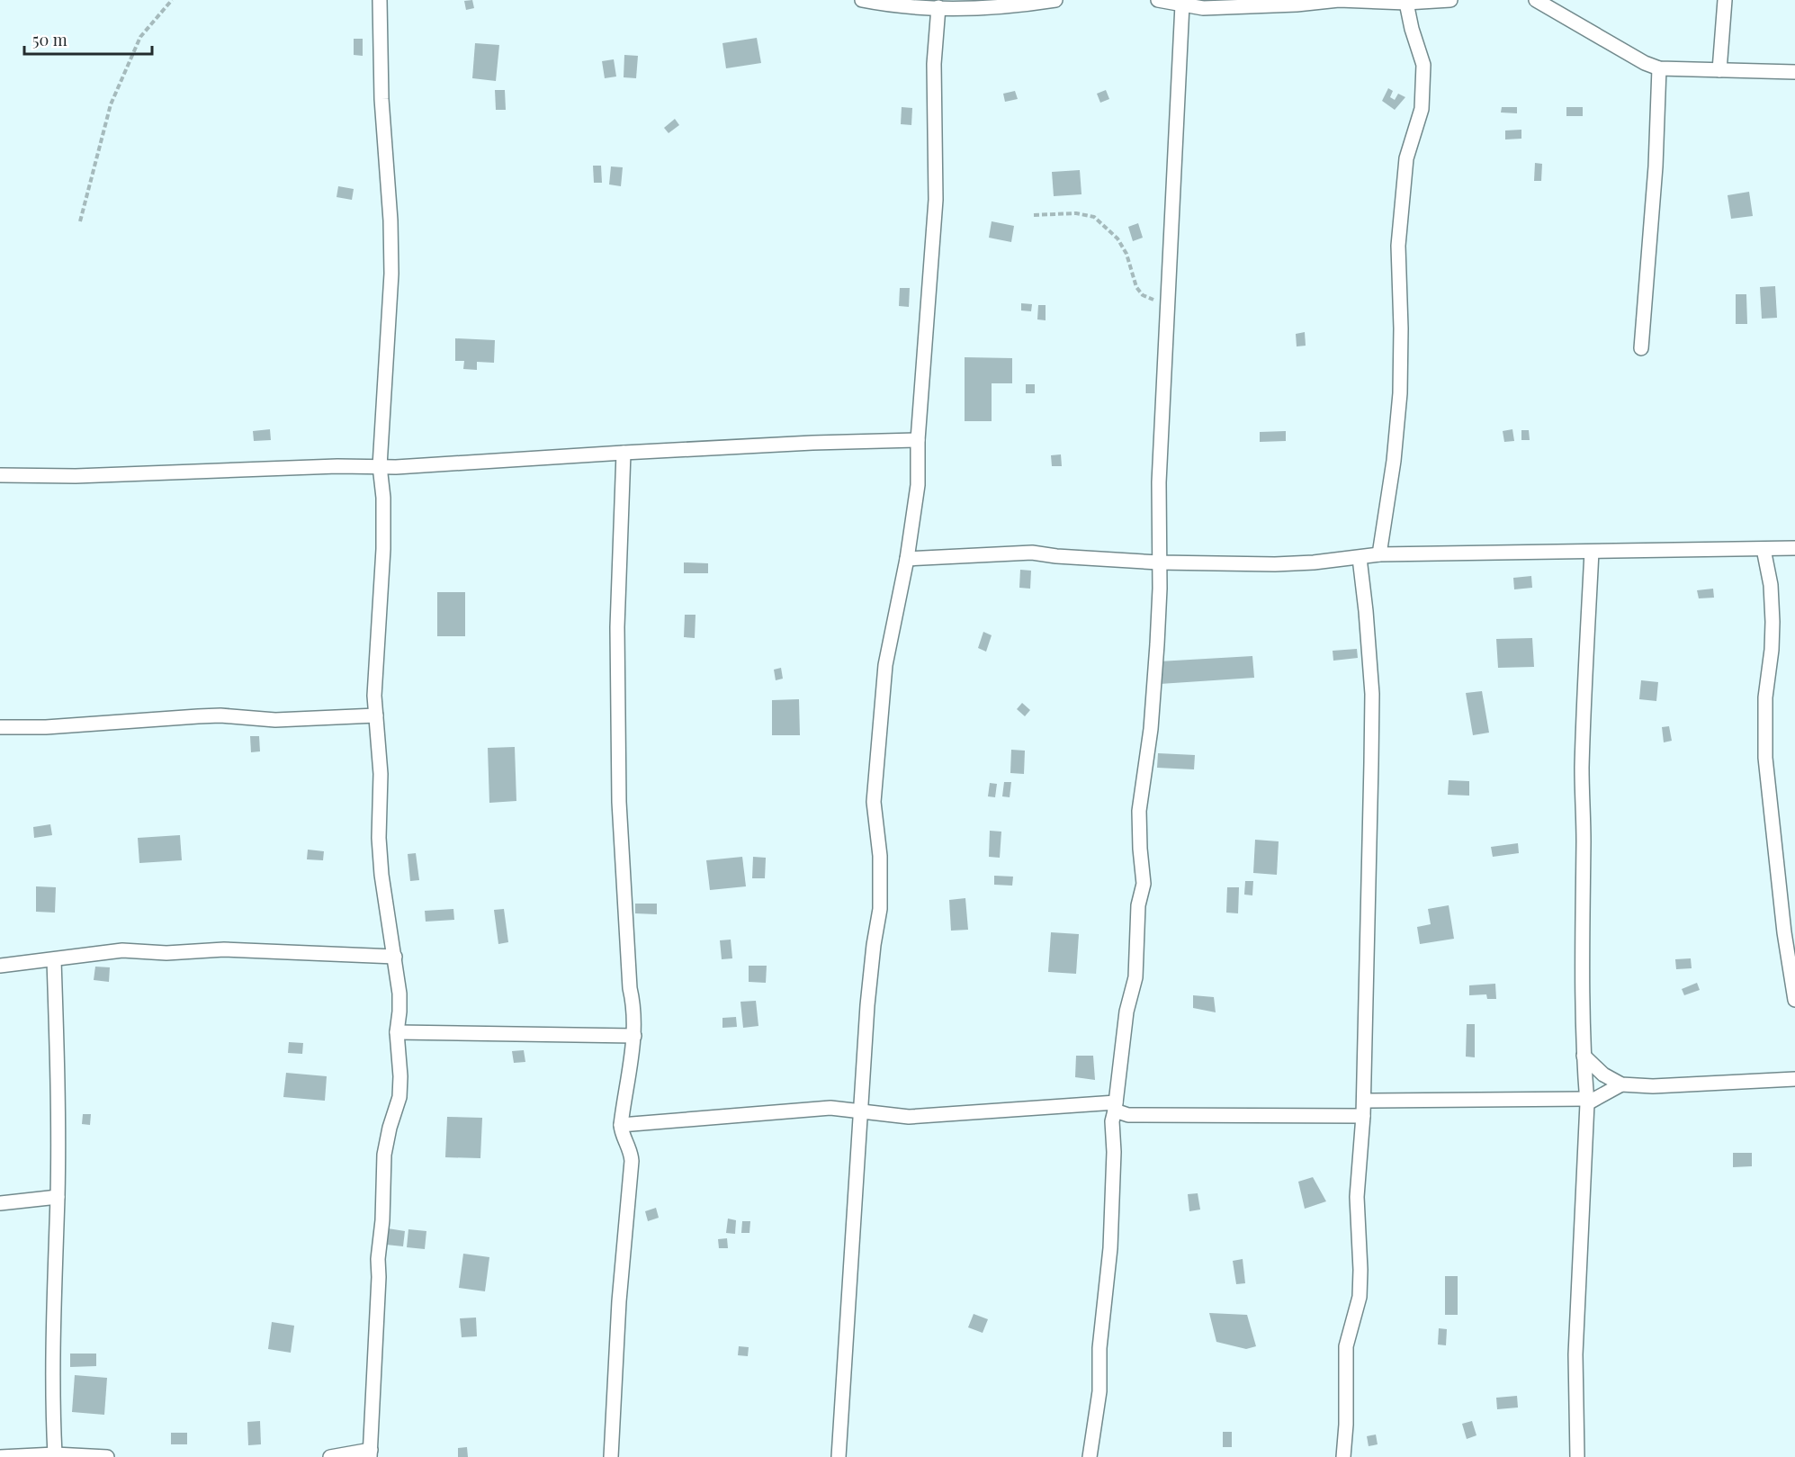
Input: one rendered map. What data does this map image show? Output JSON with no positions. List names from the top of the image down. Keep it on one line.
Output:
{"scale_bar":"50 m"}
